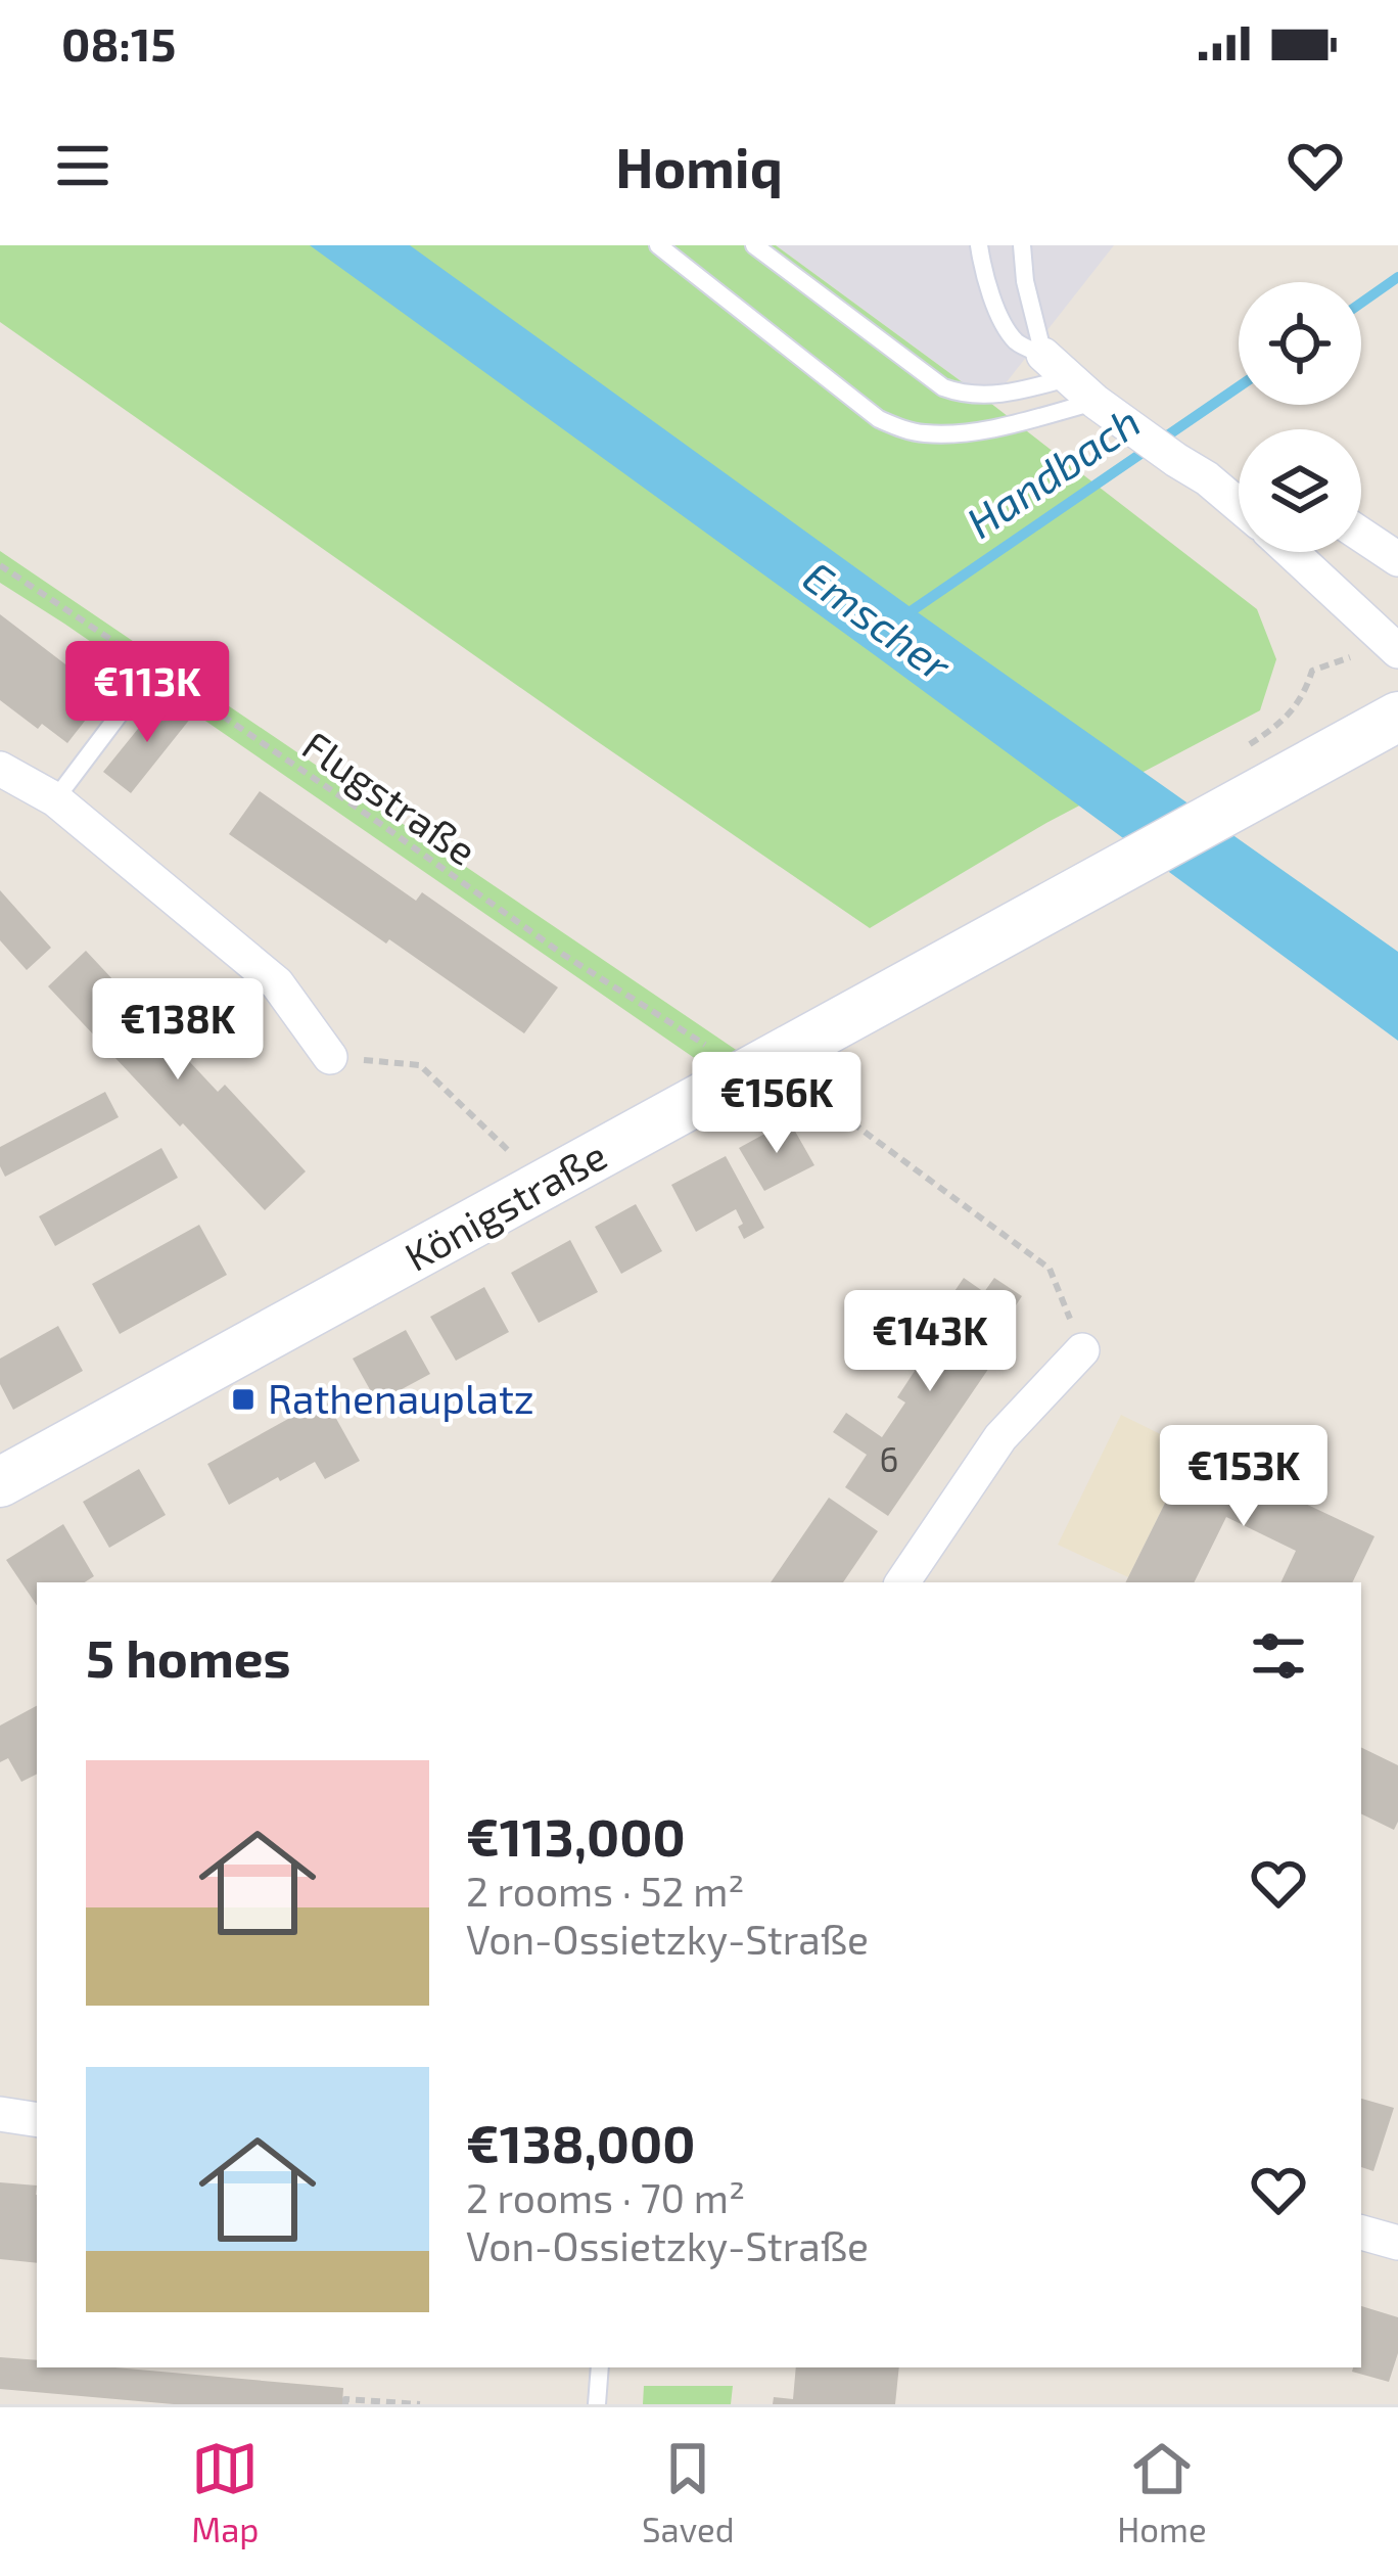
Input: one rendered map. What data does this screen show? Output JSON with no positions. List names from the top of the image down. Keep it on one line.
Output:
{"streets":{"main road":["Königstraße"],"path":["Flugstraße"]},"crossings":[["Flugstraße","Königstraße"]],"water":["Handbach","Emscher"],"places":{"transit":["Rathenauplatz"]},"house_numbers":["6"],"page":{"status":"08:15","header":"Homiq","price":["€113K","€138K","€156K","€143K","€153K"],"heading":"5 homes","list":[{"name":"€113,000","note":"2 rooms · 52 m² · Von-Ossietzky-Straße"},{"name":"€138,000","note":"2 rooms · 70 m² · Von-Ossietzky-Straße"}],"tabs":["Map","Saved","Home"]}}
